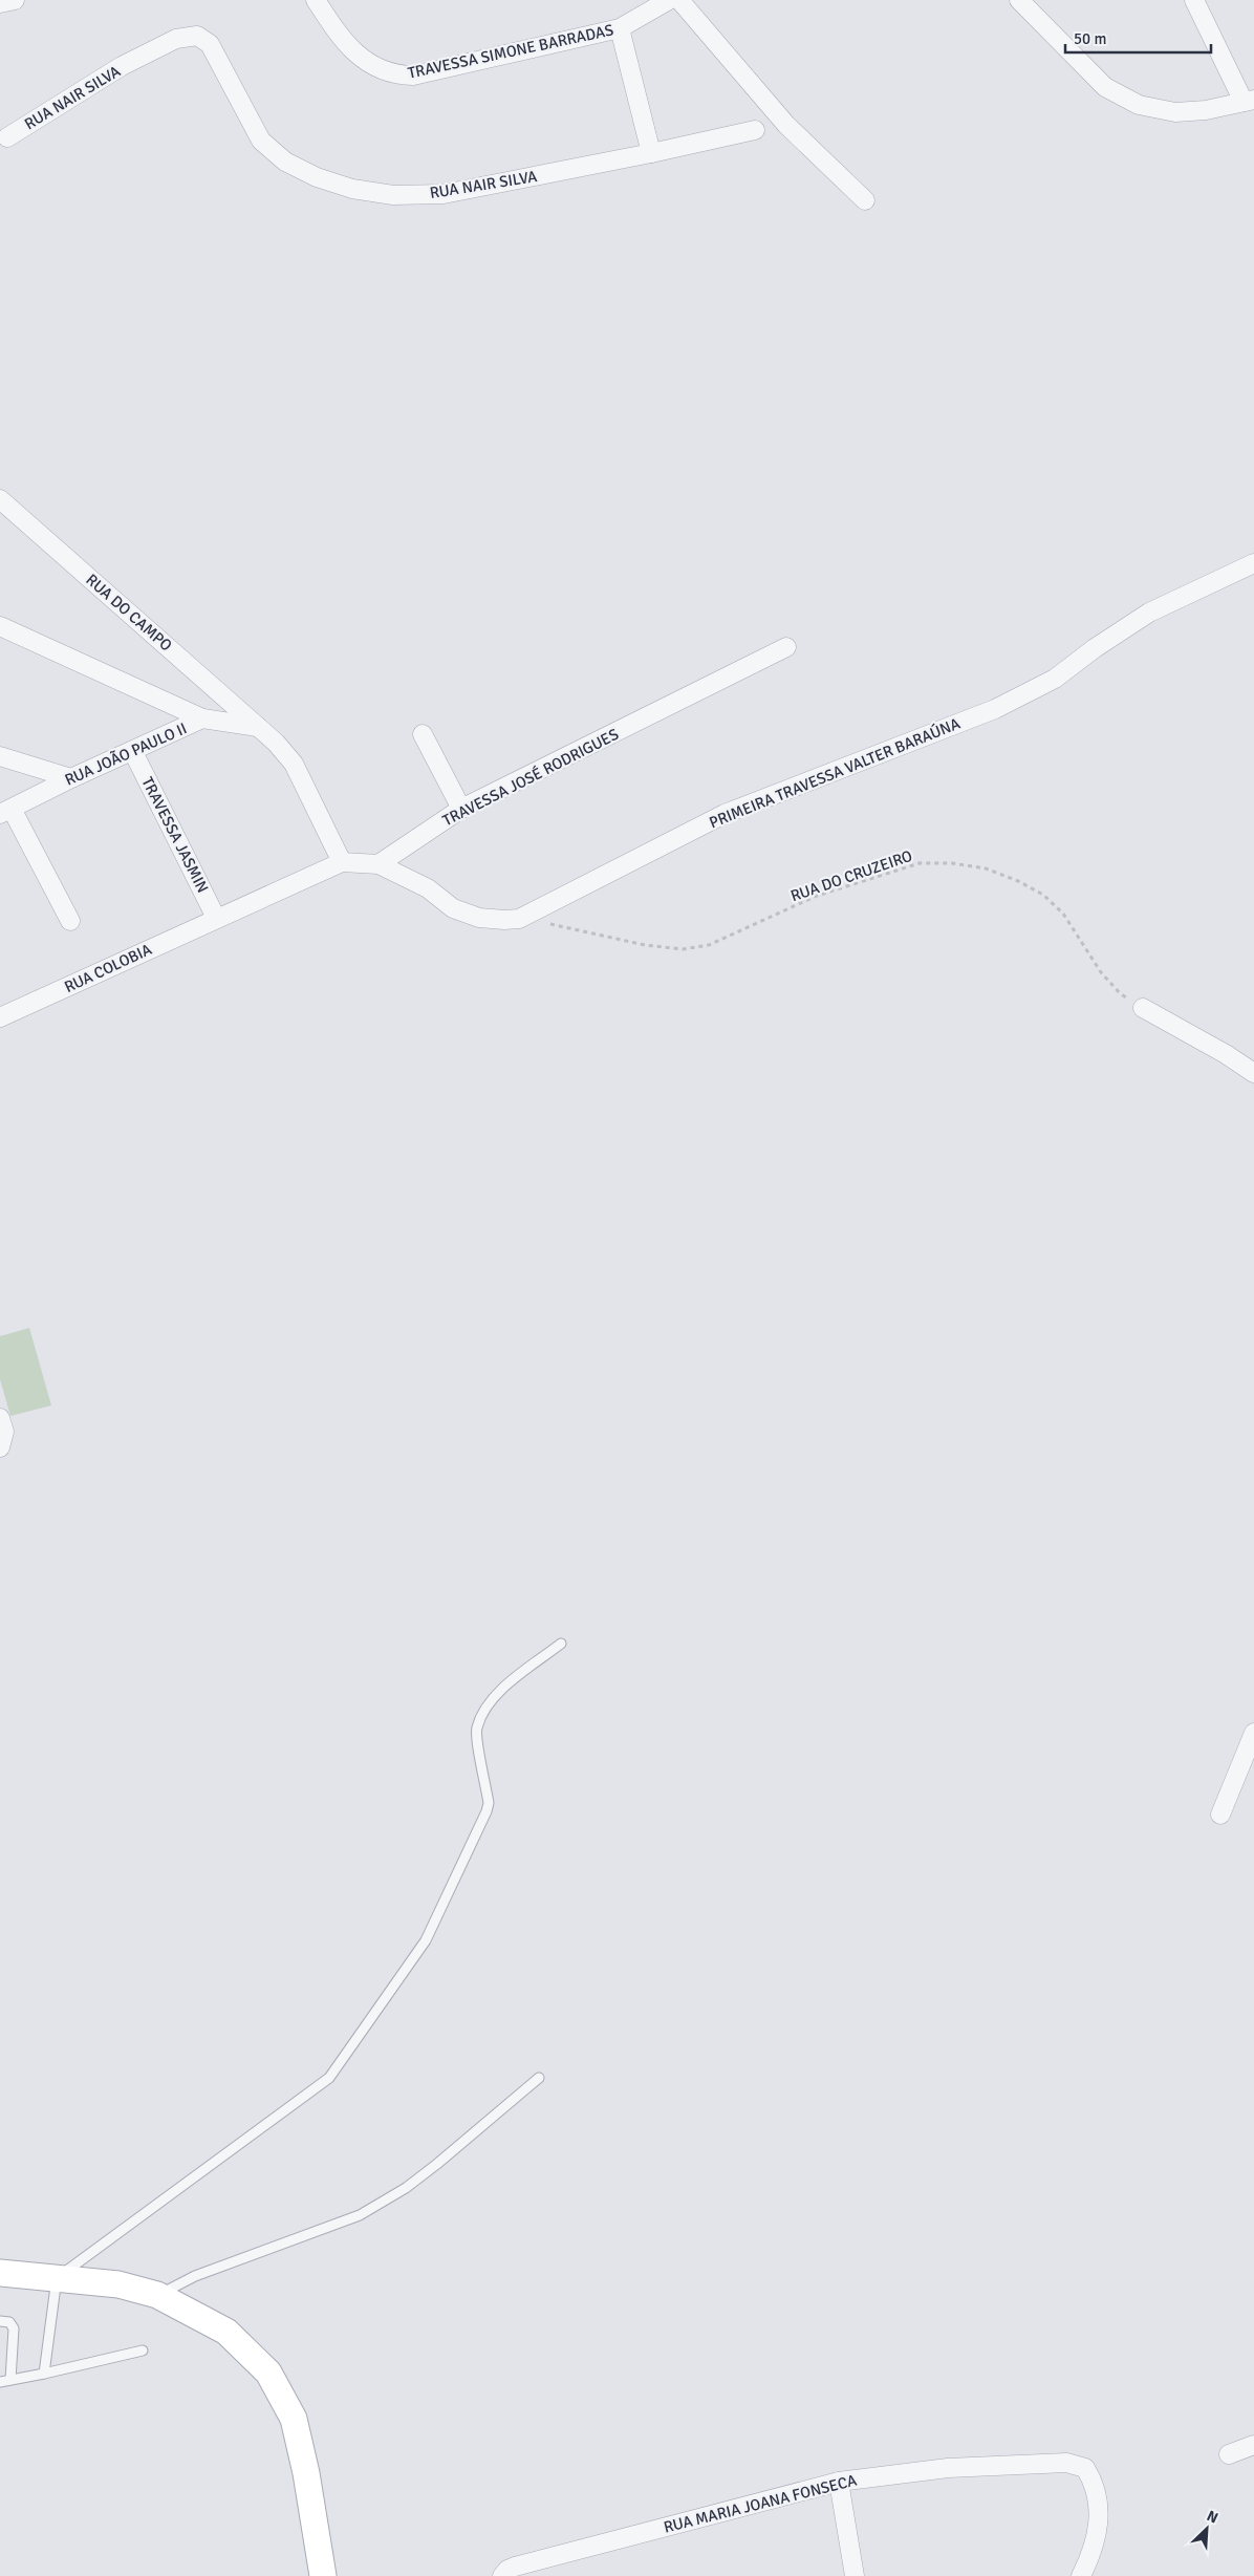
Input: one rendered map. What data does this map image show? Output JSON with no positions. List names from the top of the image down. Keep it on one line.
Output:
{"streets":{"street":["TRAVESSA SIMONE BARRADAS","RUA NAIR SILVA","RUA DO CAMPO","RUA JOÃO PAULO II","PRIMEIRA TRAVESSA VALTER BARAÚNA","TRAVESSA JOSÉ RODRIGUES","TRAVESSA JASMIN","RUA COLOBIA","RUA MARIA JOANA FONSECA"],"path":["RUA DO CRUZEIRO"]},"crossings":[["RUA DO CAMPO","RUA JOÃO PAULO II"],["RUA JOÃO PAULO II","TRAVESSA JASMIN"],["PRIMEIRA TRAVESSA VALTER BARAÚNA","TRAVESSA JOSÉ RODRIGUES"],["PRIMEIRA TRAVESSA VALTER BARAÚNA","RUA DO CRUZEIRO"],["TRAVESSA JASMIN","RUA COLOBIA"]],"scale_bar":"50 m","north":"top right"}
